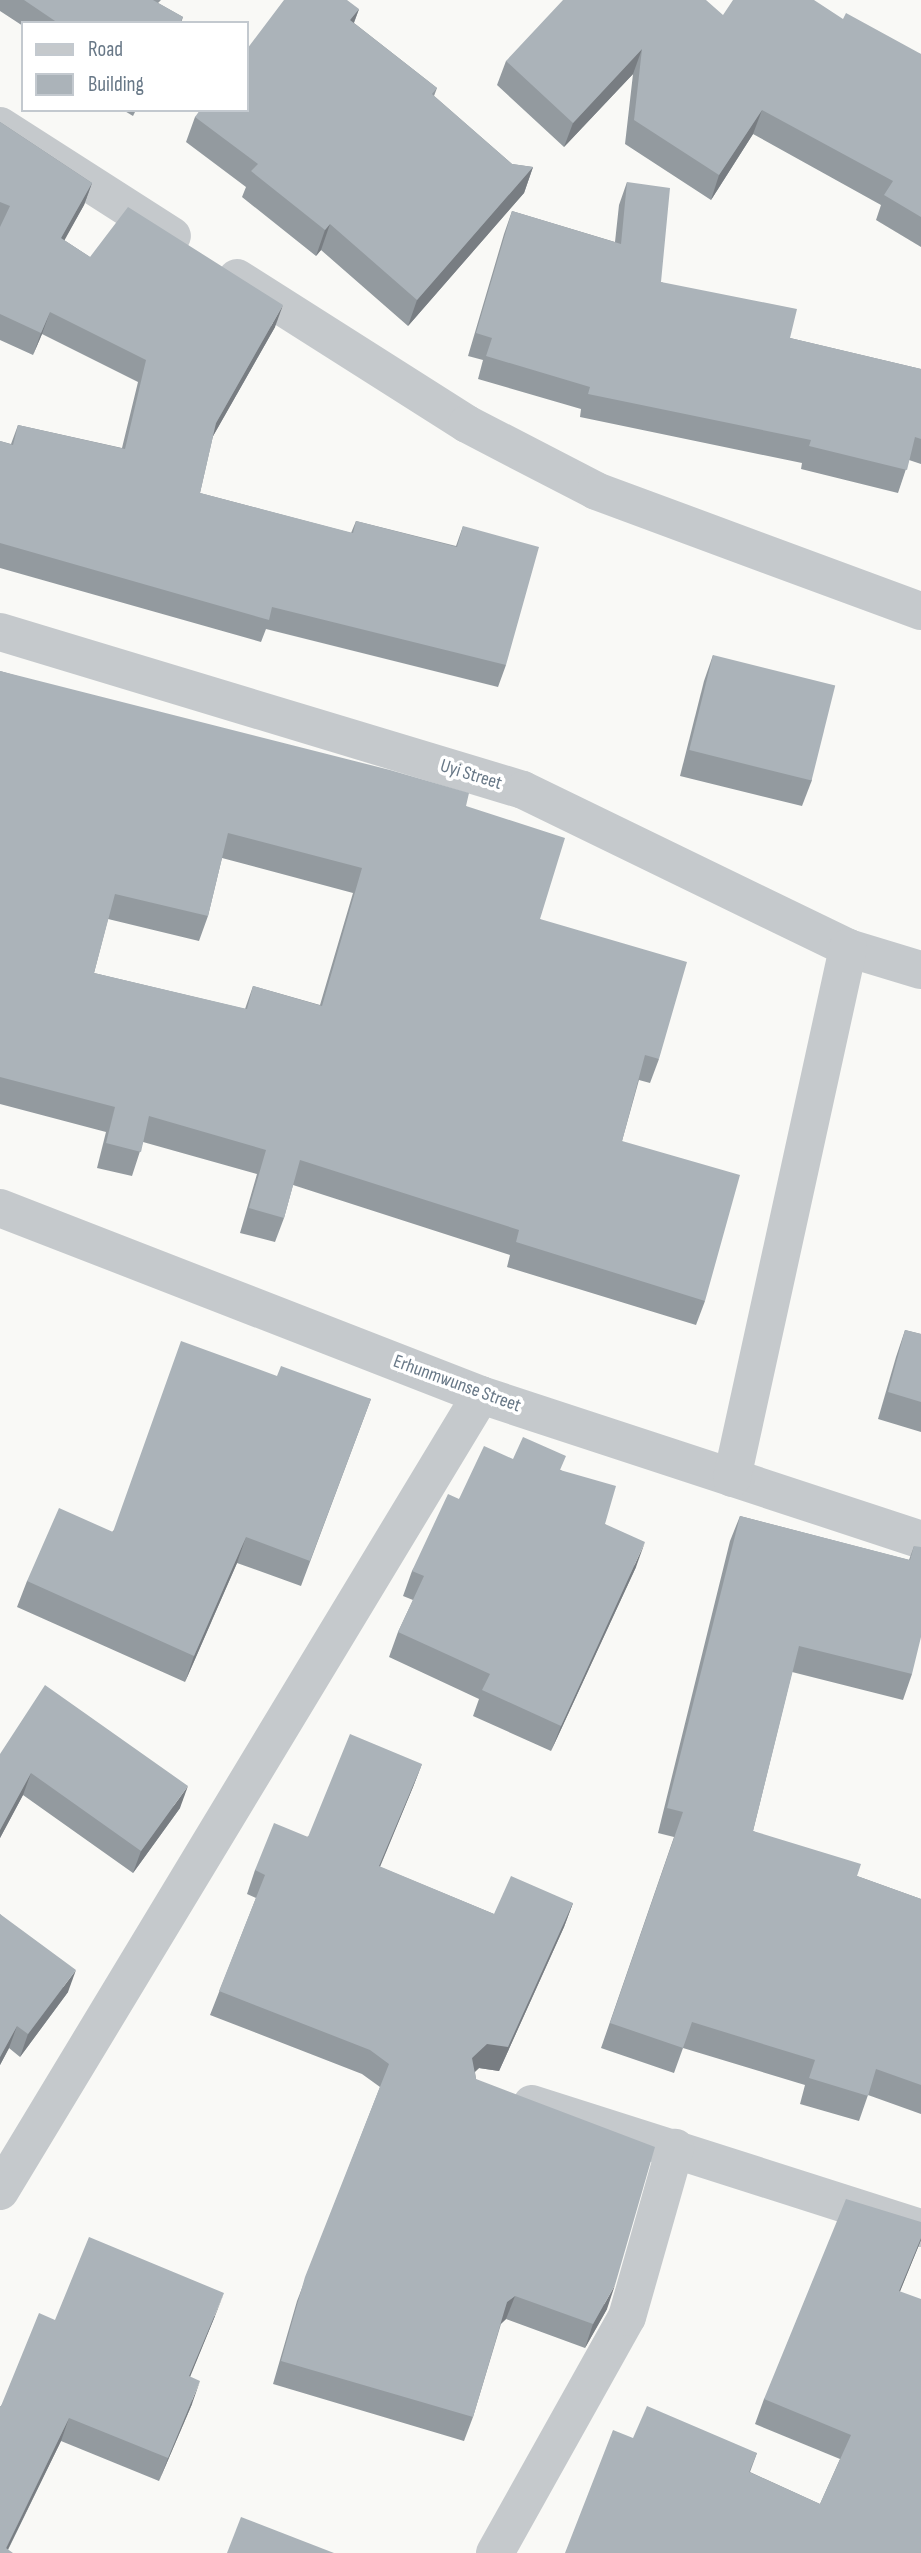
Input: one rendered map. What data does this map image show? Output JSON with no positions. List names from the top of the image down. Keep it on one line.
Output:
{"streets":{"street":["Uyi Street","Erhunmwunse Street"]},"legend":["Road","Building"]}
